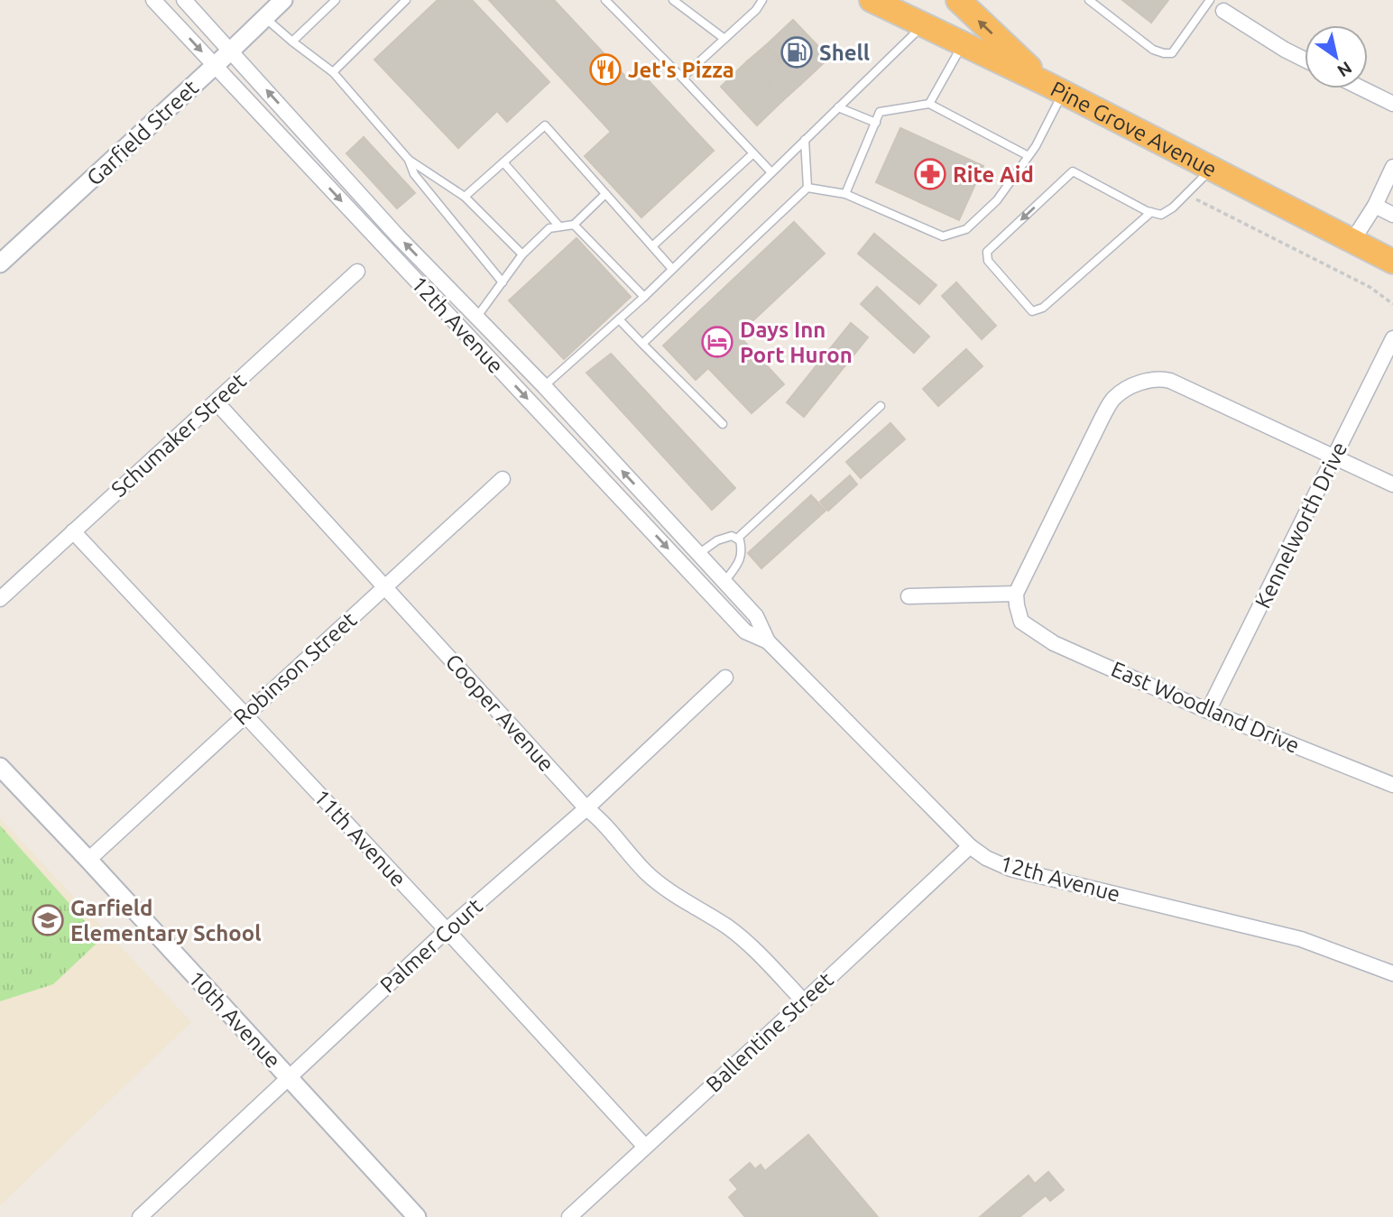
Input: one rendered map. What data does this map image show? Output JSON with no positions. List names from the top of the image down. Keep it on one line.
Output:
{"streets":{"highway":["Pine Grove Avenue"],"street":["Garfield Street","12th Avenue","Schumaker Street","Kennelworth Drive","Robinson Street","East Woodland Drive","Cooper Avenue","11th Avenue","Palmer Court","10th Avenue","Ballentine Street"]},"crossings":[["Garfield Street","12th Avenue"],["12th Avenue","Ballentine Street"],["Schumaker Street","Cooper Avenue"],["Schumaker Street","11th Avenue"],["Kennelworth Drive","East Woodland Drive"],["Robinson Street","Cooper Avenue"],["Robinson Street","11th Avenue"],["Robinson Street","10th Avenue"],["Cooper Avenue","Palmer Court"],["Cooper Avenue","Ballentine Street"],["11th Avenue","Palmer Court"],["11th Avenue","Ballentine Street"],["Palmer Court","10th Avenue"]],"places":{"fuel station":["Shell"],"restaurant":["Jet's Pizza"],"pharmacy":["Rite Aid"],"hotel":["Days Inn Port Huron"],"school or university":["Garfield Elementary School"]},"north":"bottom right"}
